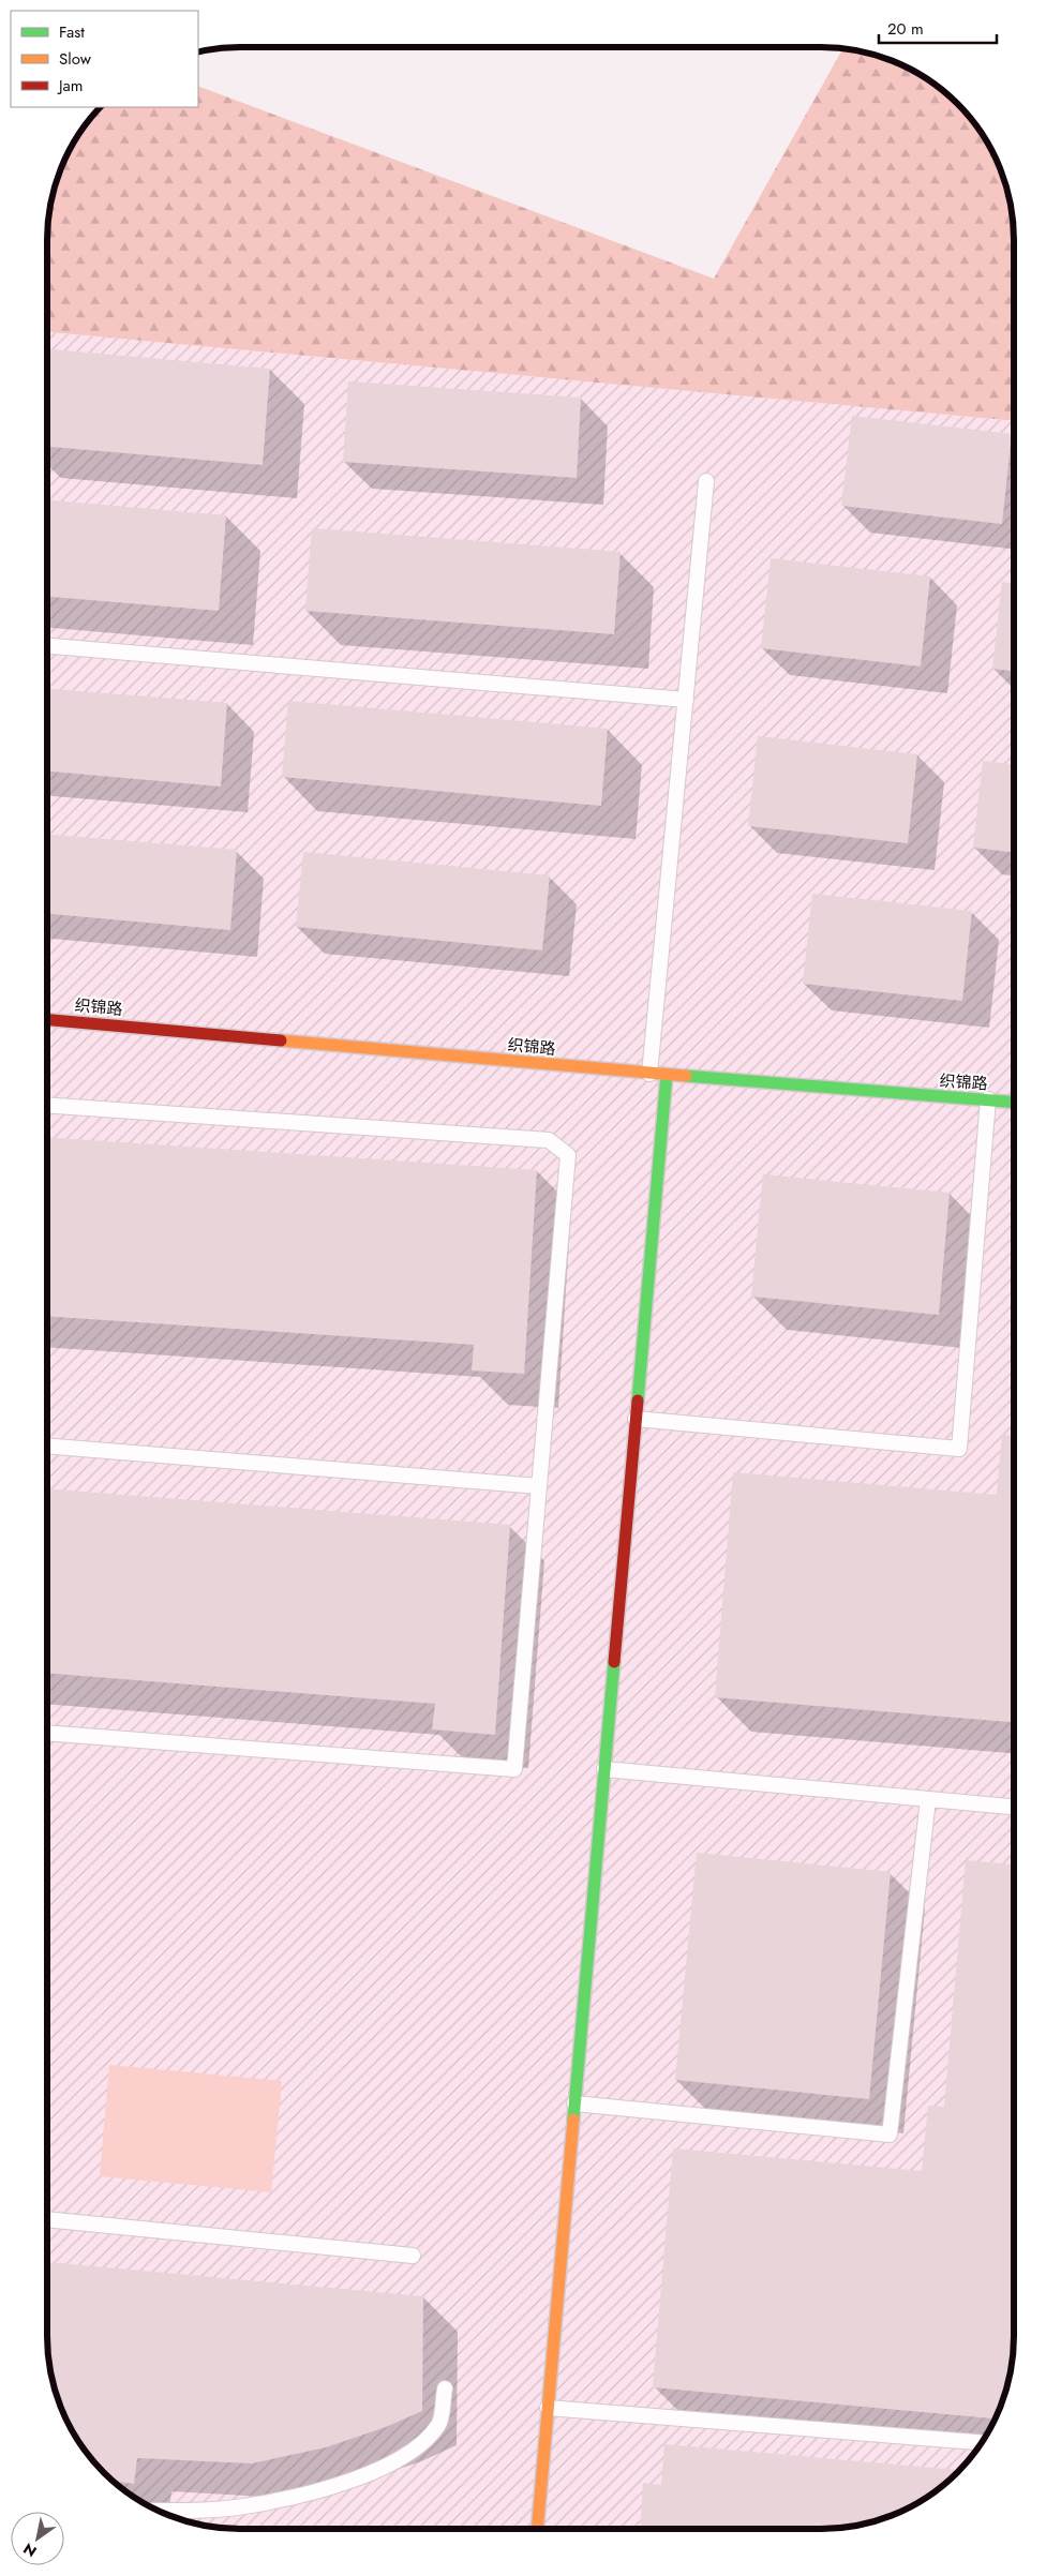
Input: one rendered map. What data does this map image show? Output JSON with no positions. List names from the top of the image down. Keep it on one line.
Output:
{"streets":{"street":["织锦路"]},"legend":["Fast","Slow","Jam"],"scale_bar":"20 m","north":"bottom left"}
